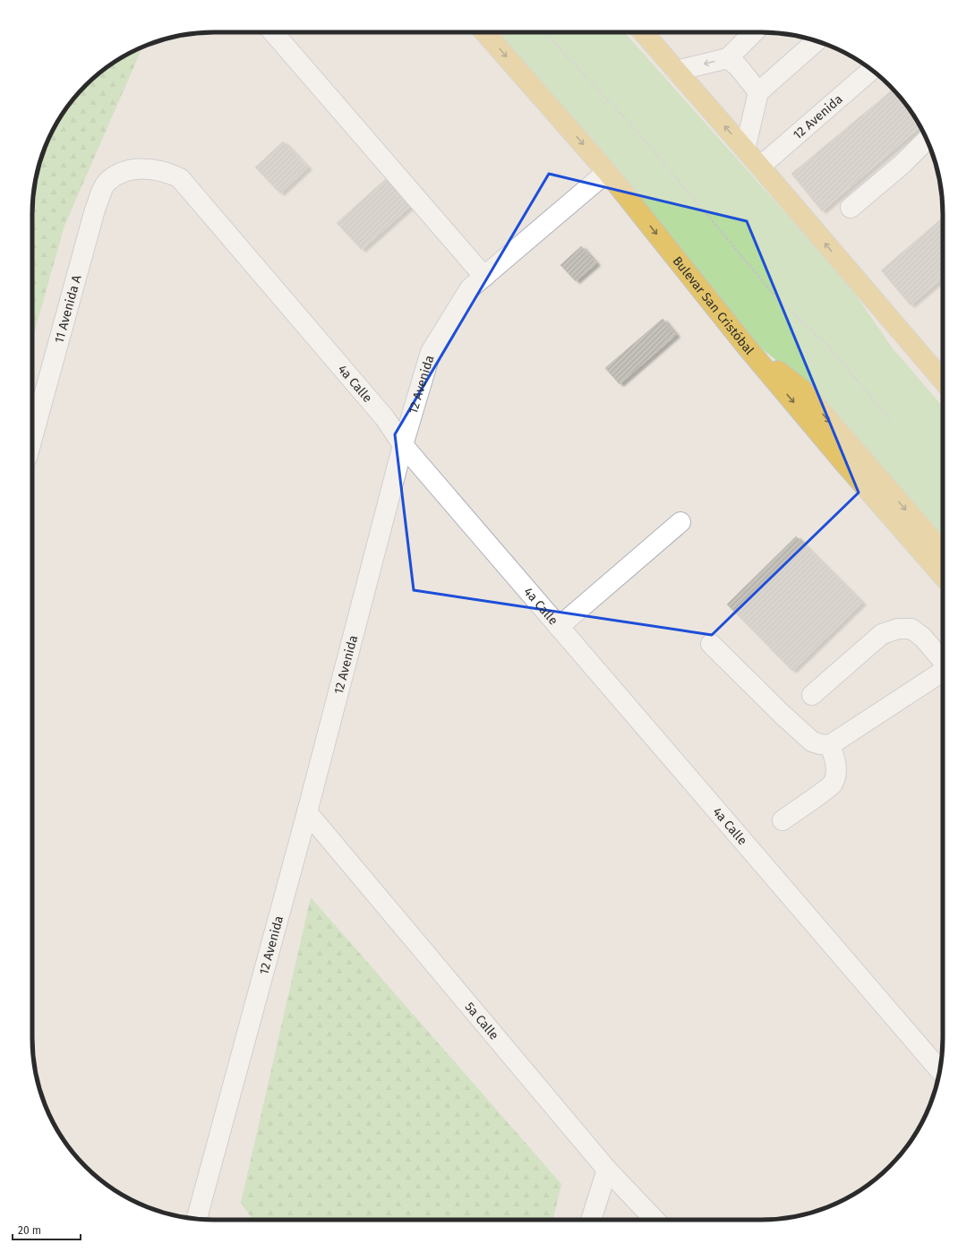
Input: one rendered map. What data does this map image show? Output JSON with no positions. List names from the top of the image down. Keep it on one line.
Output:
{"streets":{"main road":["Bulevar San Cristóbal"],"street":["12 Avenida","11 Avenida A","4a Calle","5a Calle"]},"crossings":[["12 Avenida","Bulevar San Cristóbal"],["12 Avenida","4a Calle"],["12 Avenida","5a Calle"],["11 Avenida A","4a Calle"]],"scale_bar":"20 m"}
